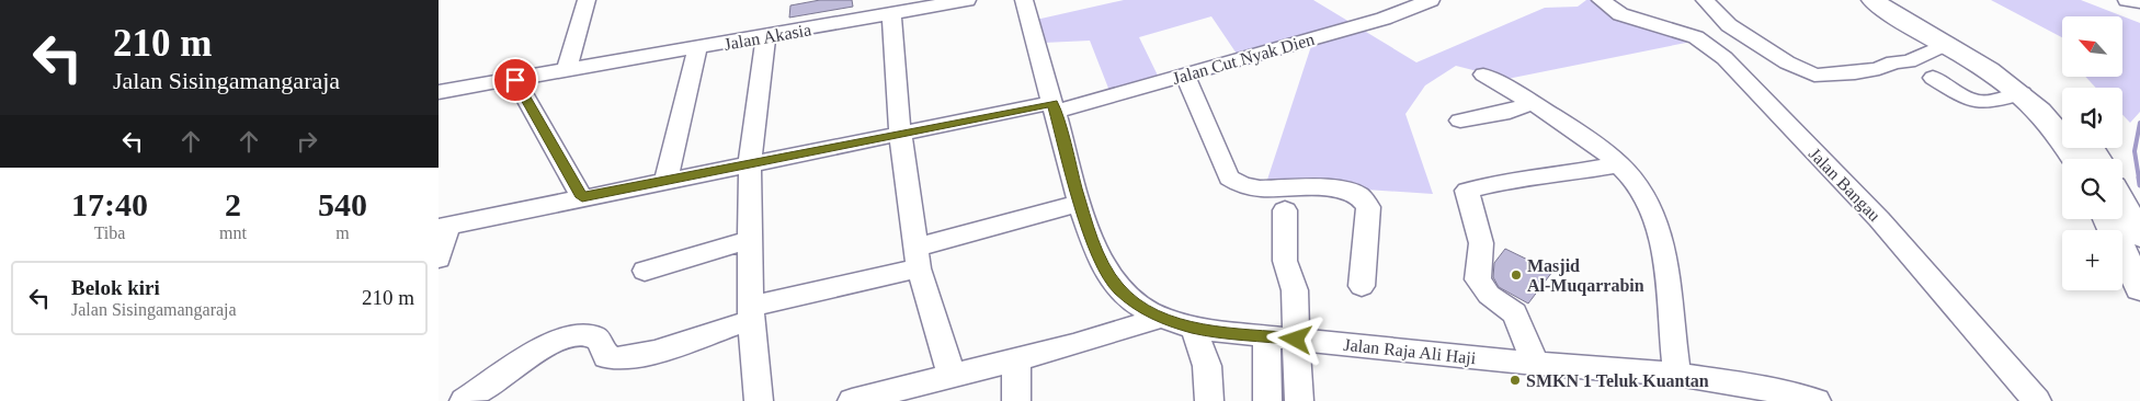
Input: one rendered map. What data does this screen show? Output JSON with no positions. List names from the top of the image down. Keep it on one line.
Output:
{"streets":{"street":["Jalan Akasia","Jalan Cut Nyak Dien","Jalan Bangau","Jalan Raja Ali Haji"]},"crossings":[["Jalan Cut Nyak Dien","Jalan Raja Ali Haji"]],"places":["Masjid Al-Muqarrabin","SMKN 1 Teluk Kuantan"],"north":"top left","page":{"turn":["210 m","Jalan Sisingamangaraja"],"map_buttons":"+","eta":["17:40","Tiba","2","mnt","540","m"],"list":[{"name":"Belok kiri","note":"Jalan Sisingamangaraja","value":"210 m"}]}}
